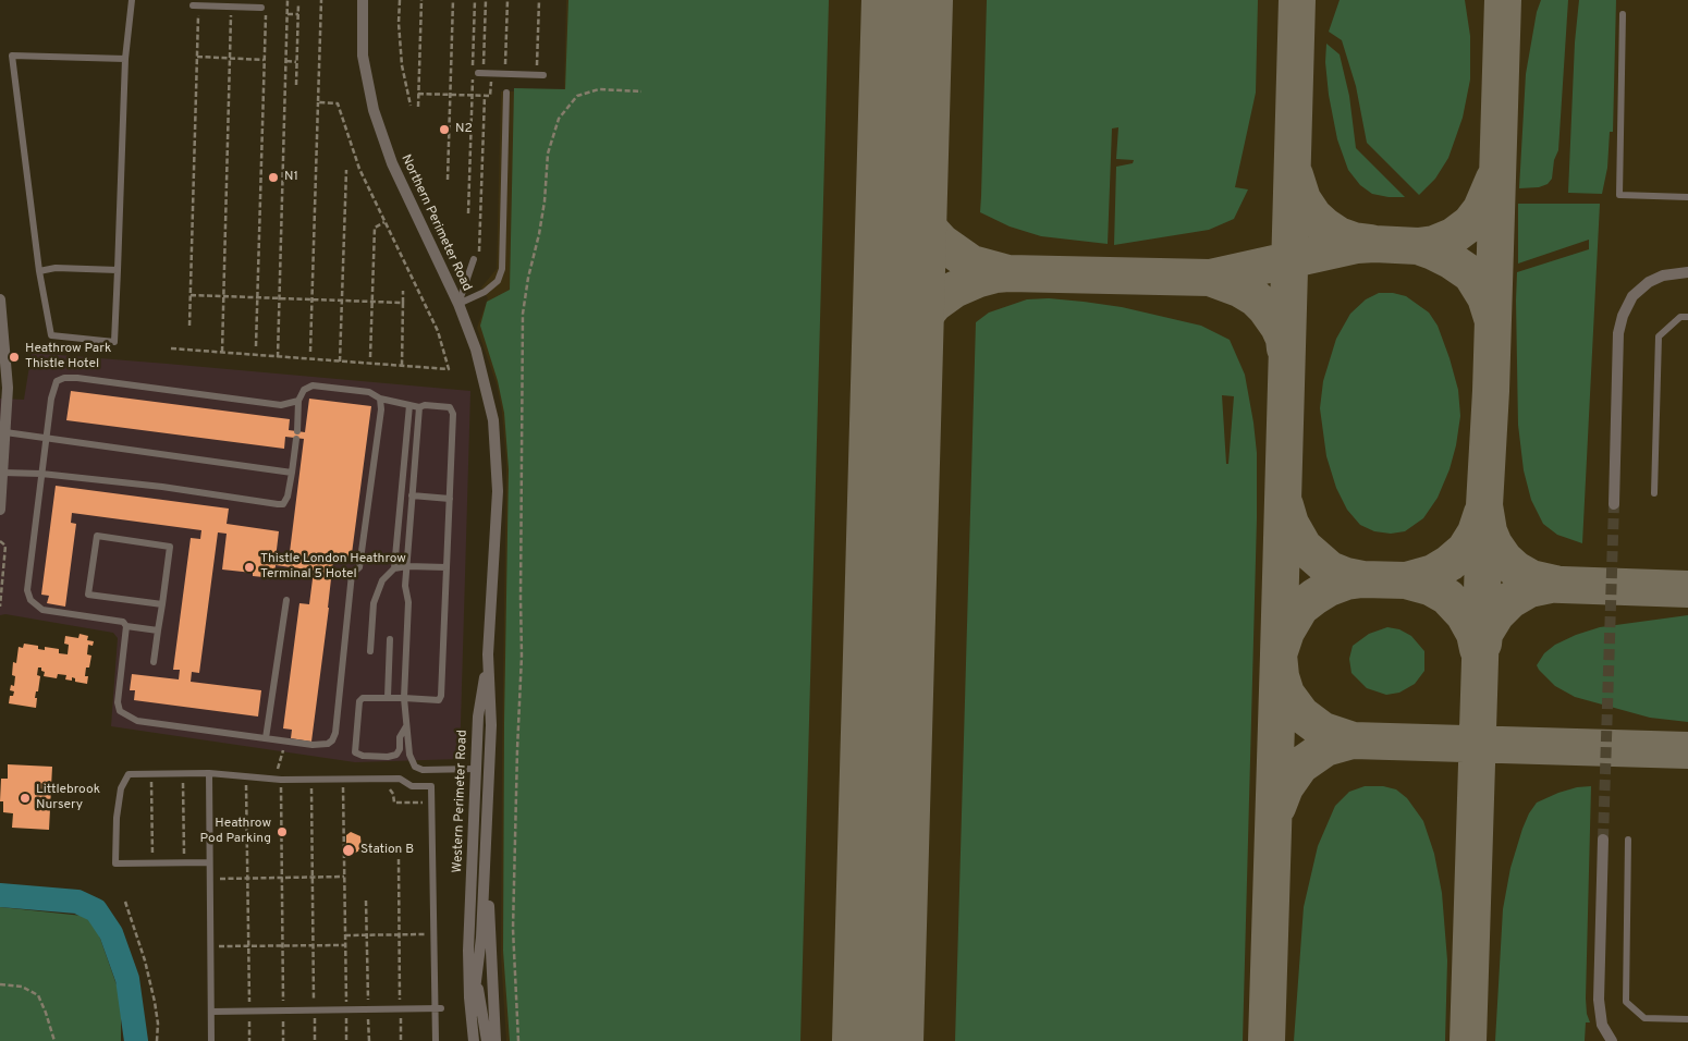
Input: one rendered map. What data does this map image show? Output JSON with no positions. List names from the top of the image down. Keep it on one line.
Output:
{"streets":{"street":["Northern Perimeter Road","Western Perimeter Road"]},"crossings":[["Northern Perimeter Road","Western Perimeter Road"]],"places":["N2","N1","Heathrow Park Thistle Hotel","Thistle London Heathrow Terminal 5 Hotel","Littlebrook Nursery","Heathrow Pod Parking","Station B"]}
